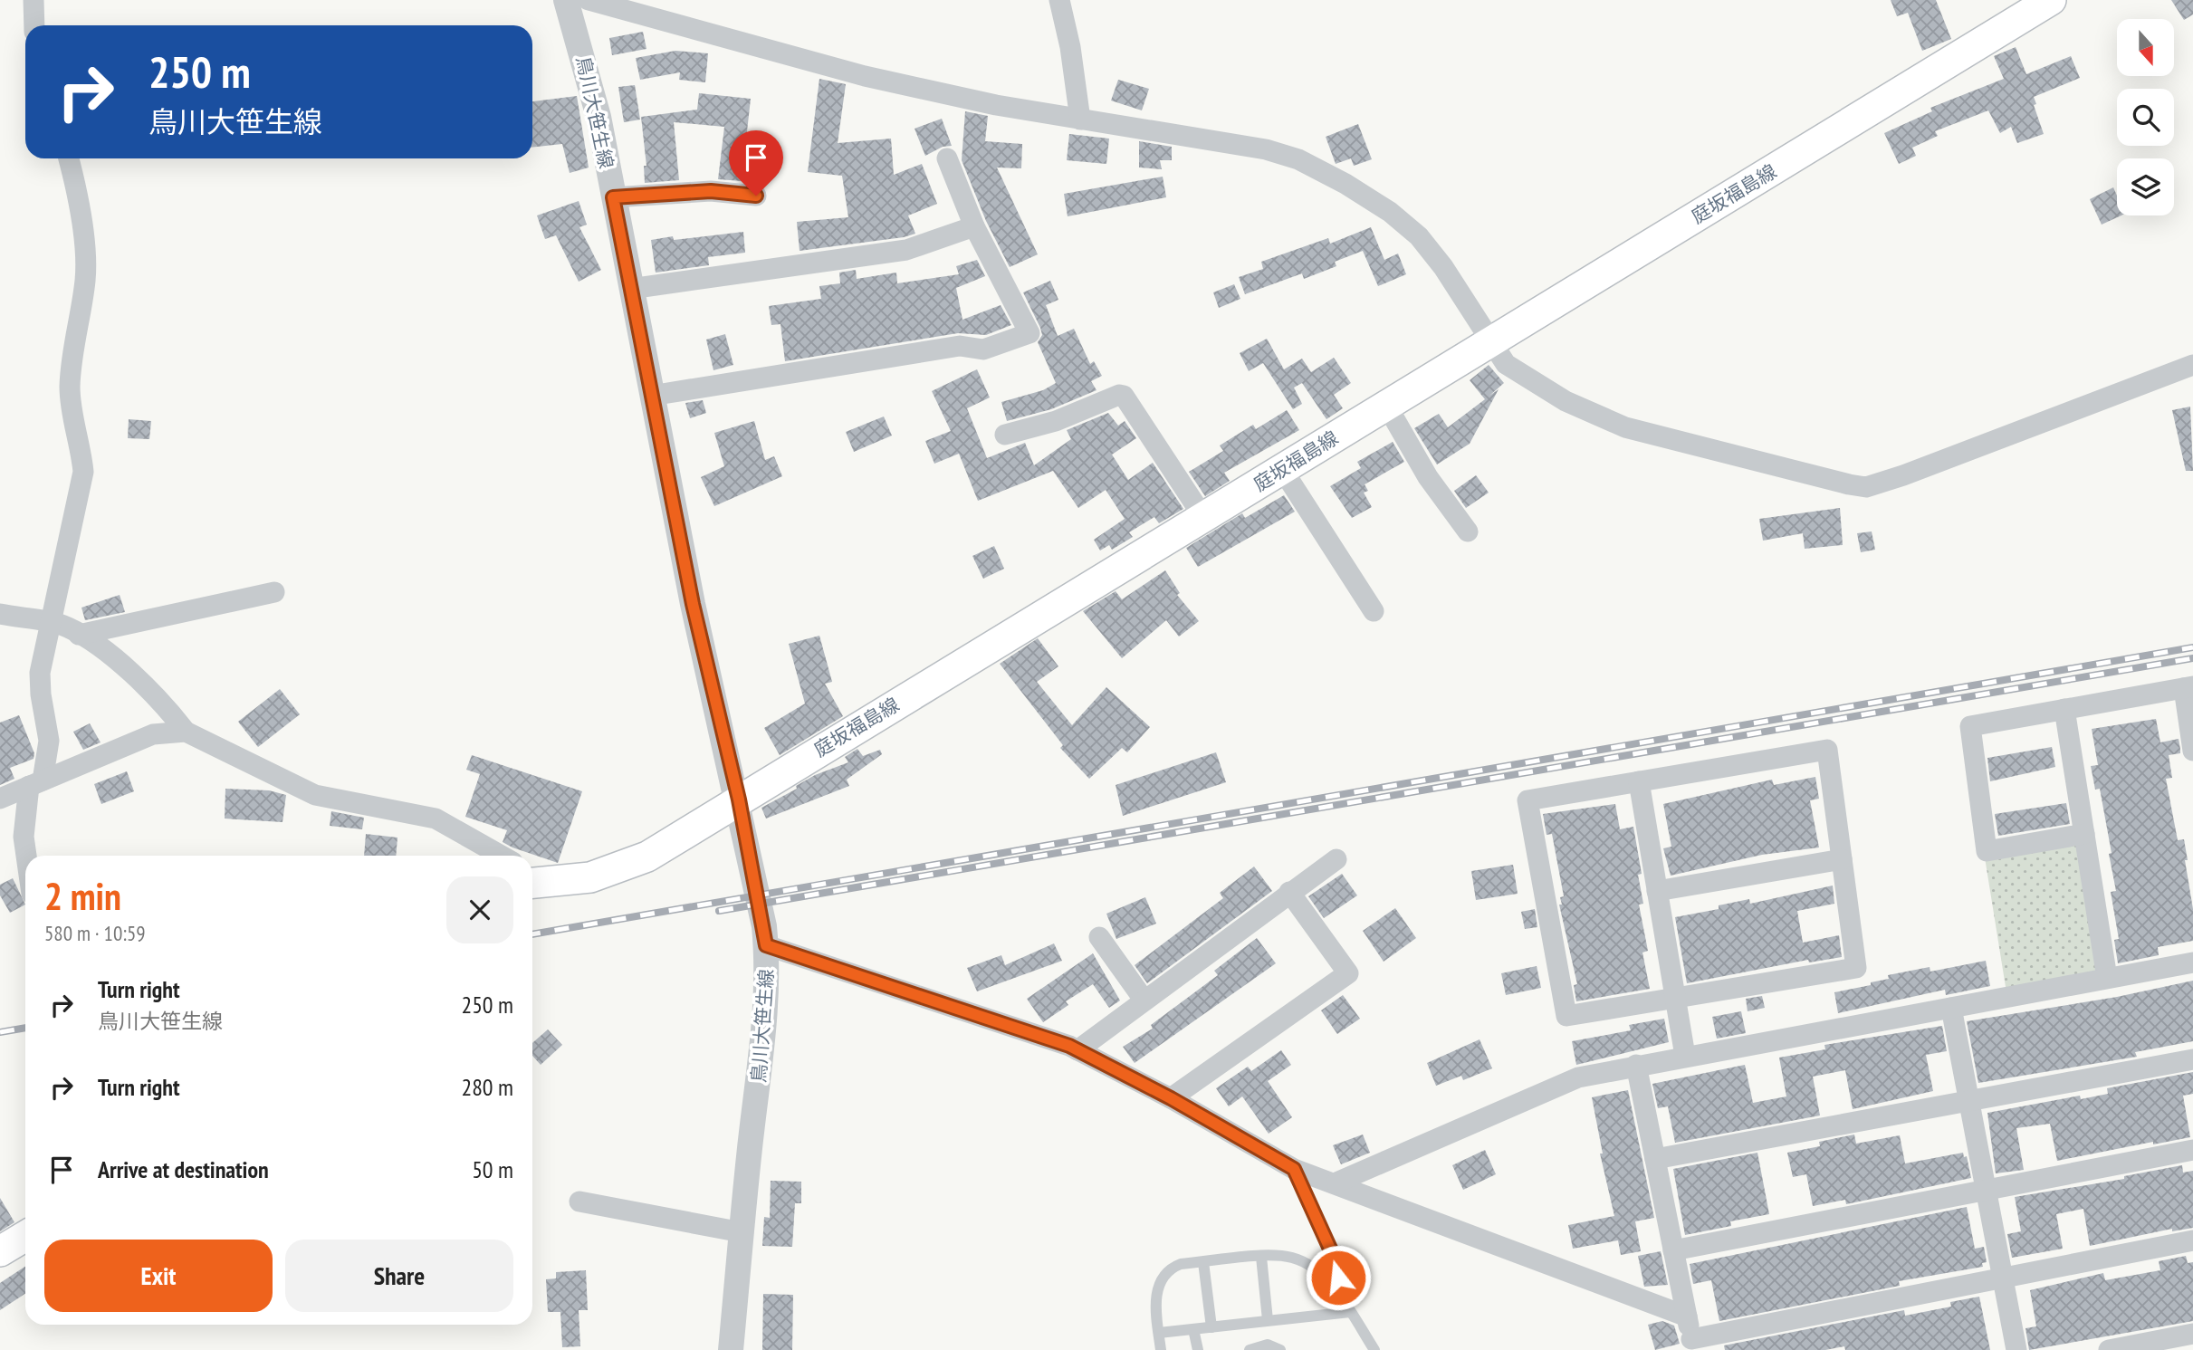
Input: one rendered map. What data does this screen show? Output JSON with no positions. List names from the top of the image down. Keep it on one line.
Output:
{"streets":{"main road":["庭坂福島線"],"street":["鳥川大笹生線"]},"crossings":[["鳥川大笹生線","庭坂福島線"]],"north":"bottom","page":{"turn":["250 m","鳥川大笹生線"],"heading":["2 min","580 m · 10:59"],"list":[{"name":"Turn right","note":"鳥川大笹生線","value":"250 m"},{"name":"Turn right","value":"280 m"},{"name":"Arrive at destination","value":"50 m"}],"buttons":["Exit","Share"]}}
